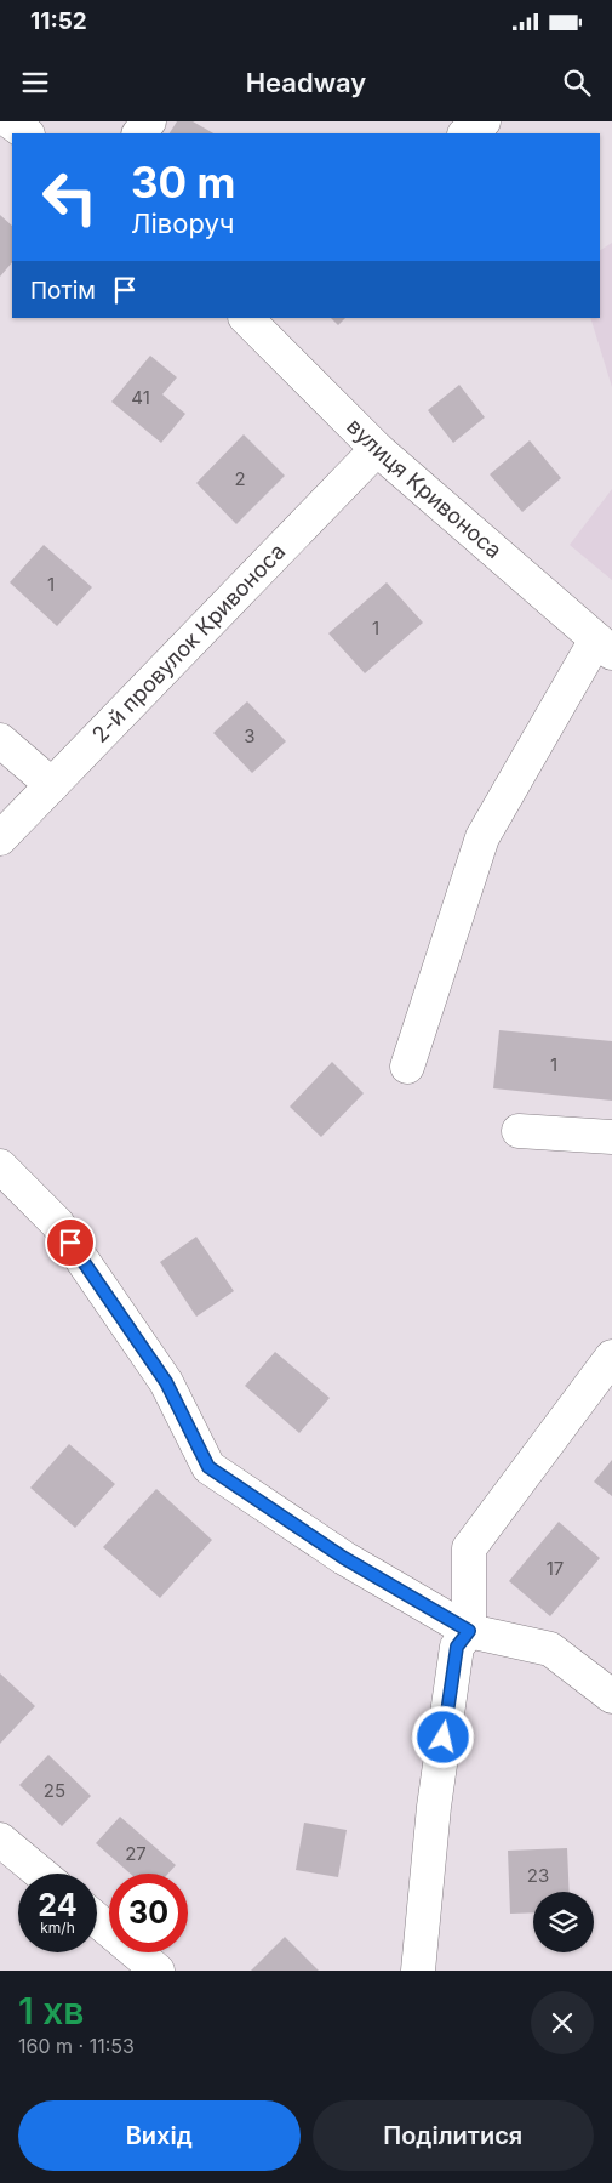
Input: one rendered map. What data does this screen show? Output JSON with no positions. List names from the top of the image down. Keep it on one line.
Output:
{"streets":{"street":["вулиця Кривоноса","2-й провулок Кривоноса"]},"crossings":[["вулиця Кривоноса","2-й провулок Кривоноса"]],"house_numbers":["41","2","1","1","3","1","17","25","27","23"],"page":{"status":"11:52","header":"Headway","turn":["30 m","Ліворуч"],"then":"Потім","speed":"24 km/h","limit":"30","heading":["1 хв","160 m · 11:53"],"buttons":["Вихід","Поділитися"]}}
